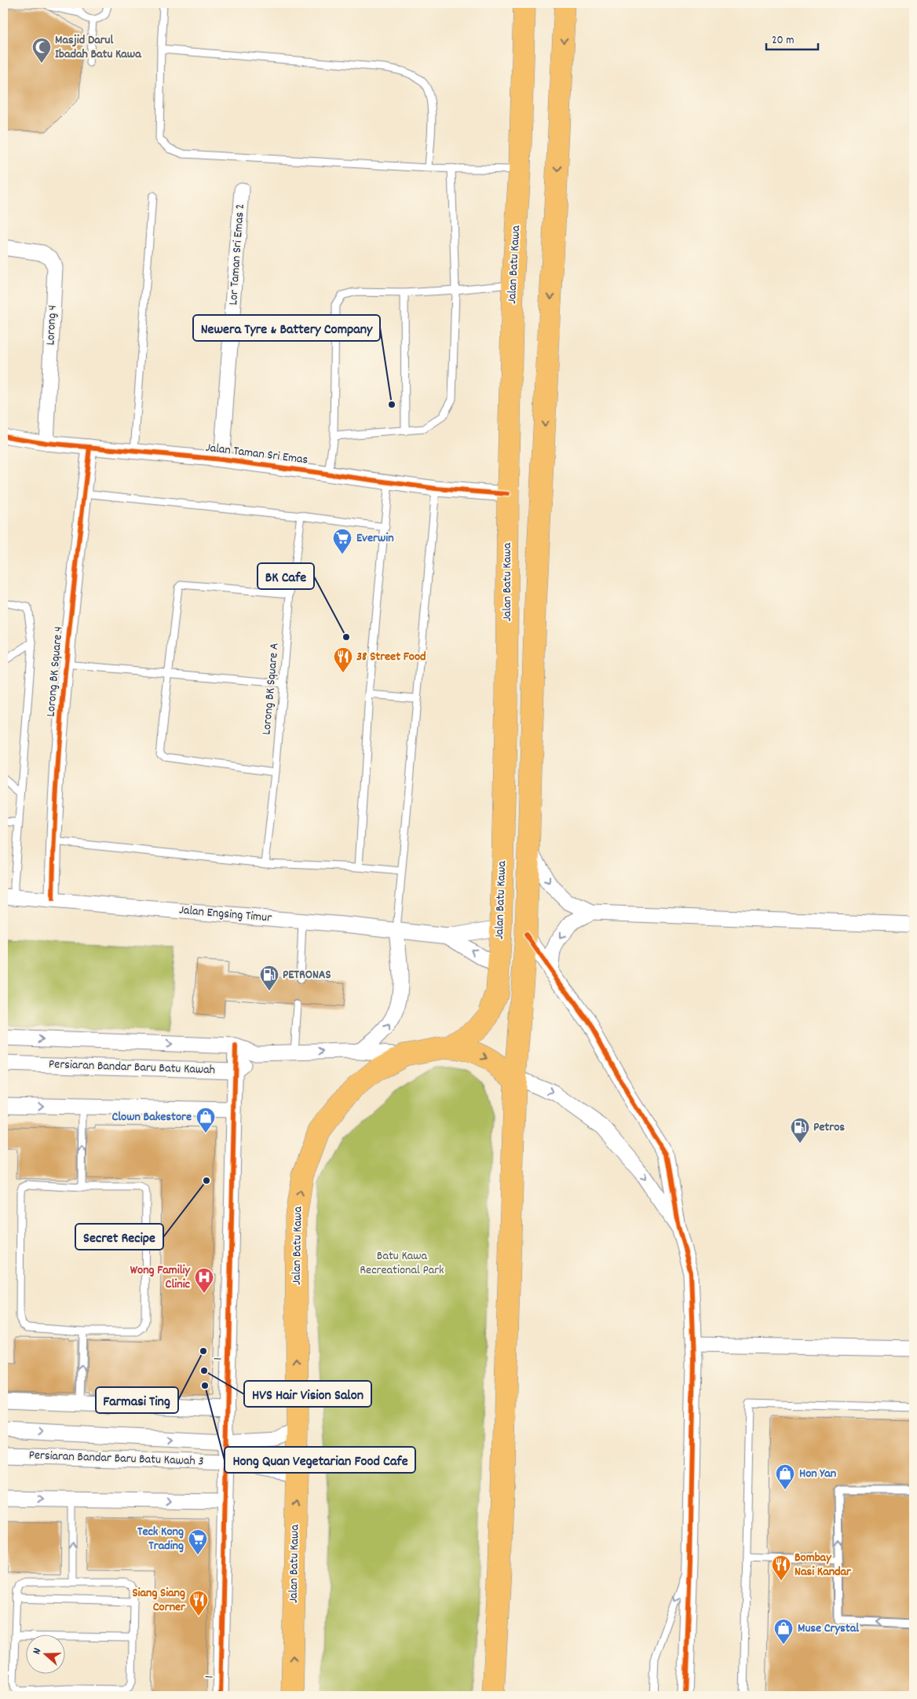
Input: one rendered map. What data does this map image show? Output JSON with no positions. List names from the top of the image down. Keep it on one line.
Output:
{"streets":{"highway":["Jalan Batu Kawa"],"street":["Lor Taman Sri Emas 2","Lorong 4","Jalan Taman Sri Emas","Lorong BK Square 4","Jalan Engsing Timur","Persiaran Bandar Baru Batu Kawah","1","Persiaran Bandar Baru Batu Kawah 3"],"lane":["Lorong BK Square A"]},"crossings":[["Lor Taman Sri Emas 2","Jalan Taman Sri Emas"],["Jalan Batu Kawa","Jalan Taman Sri Emas"],["Jalan Batu Kawa","Jalan Engsing Timur"],["Jalan Batu Kawa","Persiaran Bandar Baru Batu Kawah"],["Jalan Batu Kawa","Persiaran Bandar Baru Batu Kawah 3"],["Lorong 4","Jalan Taman Sri Emas"],["Jalan Taman Sri Emas","Lorong BK Square 4"],["Lorong BK Square 4","Jalan Engsing Timur"],["Persiaran Bandar Baru Batu Kawah","1"],["1","Persiaran Bandar Baru Batu Kawah 3"]],"parks":["Batu Kawa Recreational Park"],"places":{"mosque":["Masjid Darul Ibadah Batu Kawa"],"other":["Newera Tyre & Battery Company","BK Cafe","Secret Recipe","Farmasi Ting","HVS Hair Vision Salon","Hong Quan Vegetarian Food Cafe"],"supermarket":["Everwin","Teck Kong Trading"],"restaurant":["38 Street Food","Bombay Nasi Kandar","Siang Siang Corner"],"fuel station":["PETRONAS","Petros"],"shop":["Clown Bakestore","Hon Yan","Muse Crystal"],"hospital":["Wong Familiy Clinic"]},"scale_bar":"20 m","north":"left"}
